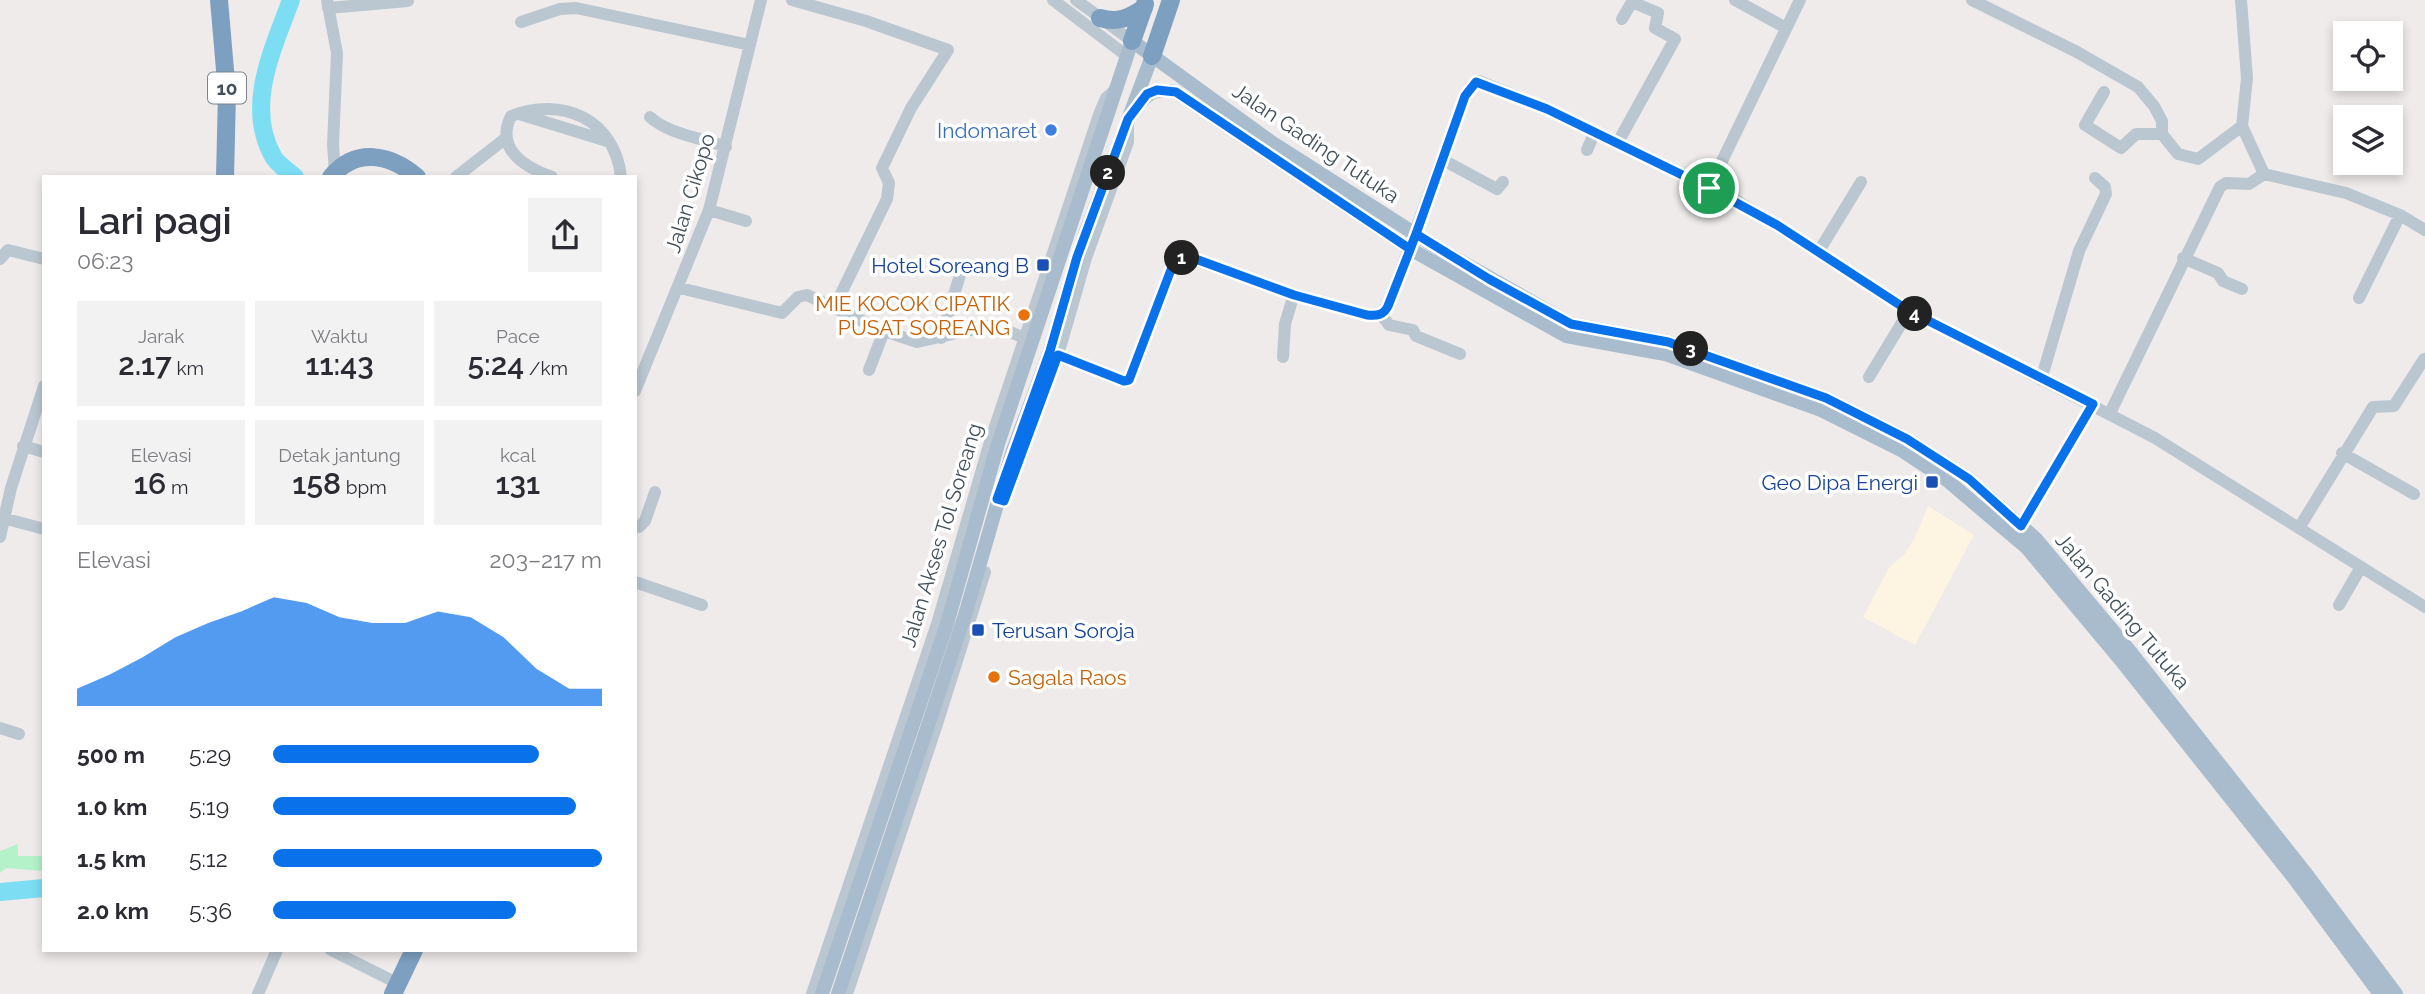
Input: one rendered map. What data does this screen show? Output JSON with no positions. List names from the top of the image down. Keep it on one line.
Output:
{"streets":{"highway":["10"],"main road":["Jalan Gading Tutuka","Jalan Akses Tol Soreang"],"street":["Jalan Cikopo"]},"crossings":[["Jalan Gading Tutuka","Jalan Akses Tol Soreang"]],"places":{"other":["Indomaret","MIE KOCOK CIPATIK PUSAT SOREANG","Sagala Raos"],"transit":["Hotel Soreang B","Geo Dipa Energi","Terusan Soroja"]},"page":{"pins":["2","1","4","3"],"heading":["Lari pagi","06:23"],"stats":[["Jarak","2.17 km"],["Waktu","11:43"],["Pace","5:24 /km"],["Elevasi","16 m"],["Detak jantung","158 bpm"],["kcal","131"]],"chart":["Elevasi","203–217 m"],"list":[{"name":"500 m","note":"5:29"},{"name":"1.0 km","note":"5:19"},{"name":"1.5 km","note":"5:12"},{"name":"2.0 km","note":"5:36"}]}}
